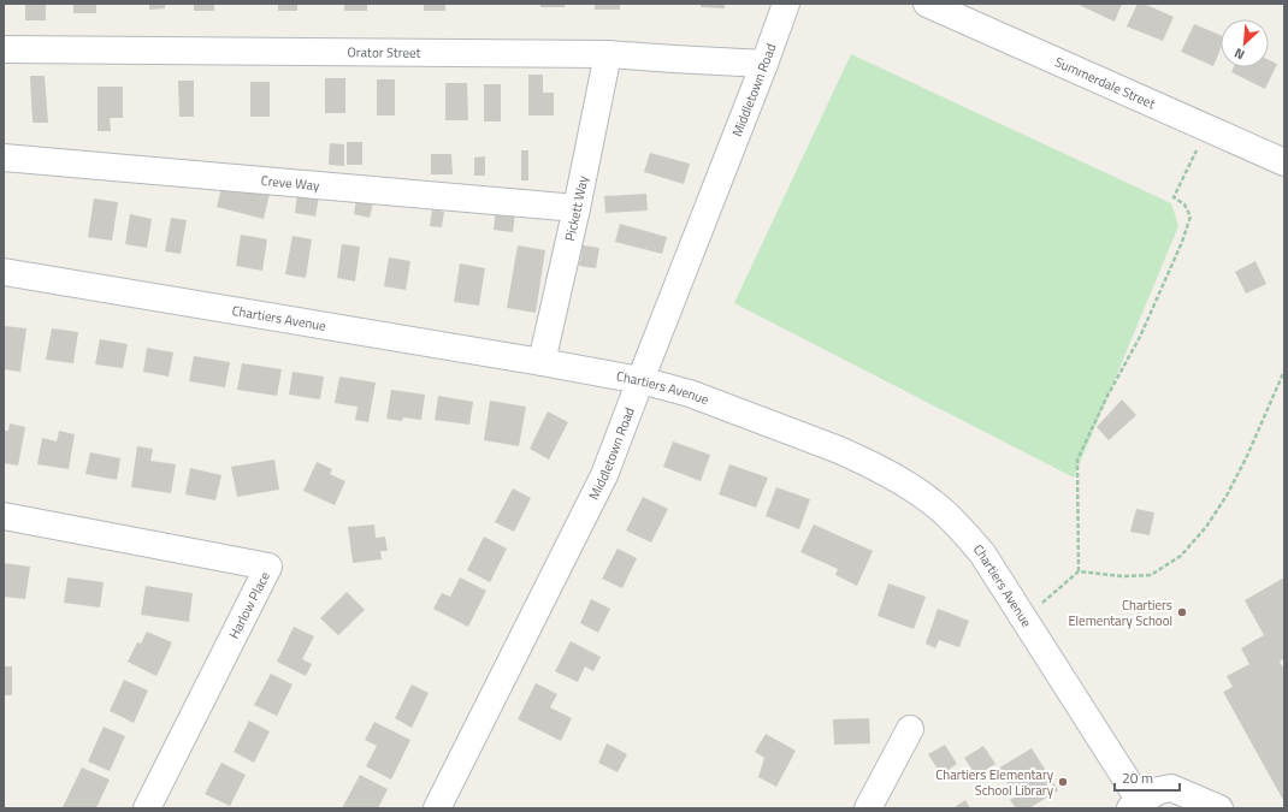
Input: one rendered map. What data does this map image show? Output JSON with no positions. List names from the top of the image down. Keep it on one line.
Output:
{"streets":{"street":["Orator Street","Summerdale Street","Middletown Road","Creve Way","Pickett Way","Chartiers Avenue","Harlow Place"]},"crossings":[["Orator Street","Middletown Road"],["Orator Street","Pickett Way"],["Middletown Road","Chartiers Avenue"],["Creve Way","Pickett Way"],["Pickett Way","Chartiers Avenue"]],"places":["Chartiers Elementary School","Chartiers Elementary School Library"],"scale_bar":"20 m","north":"bottom left"}
